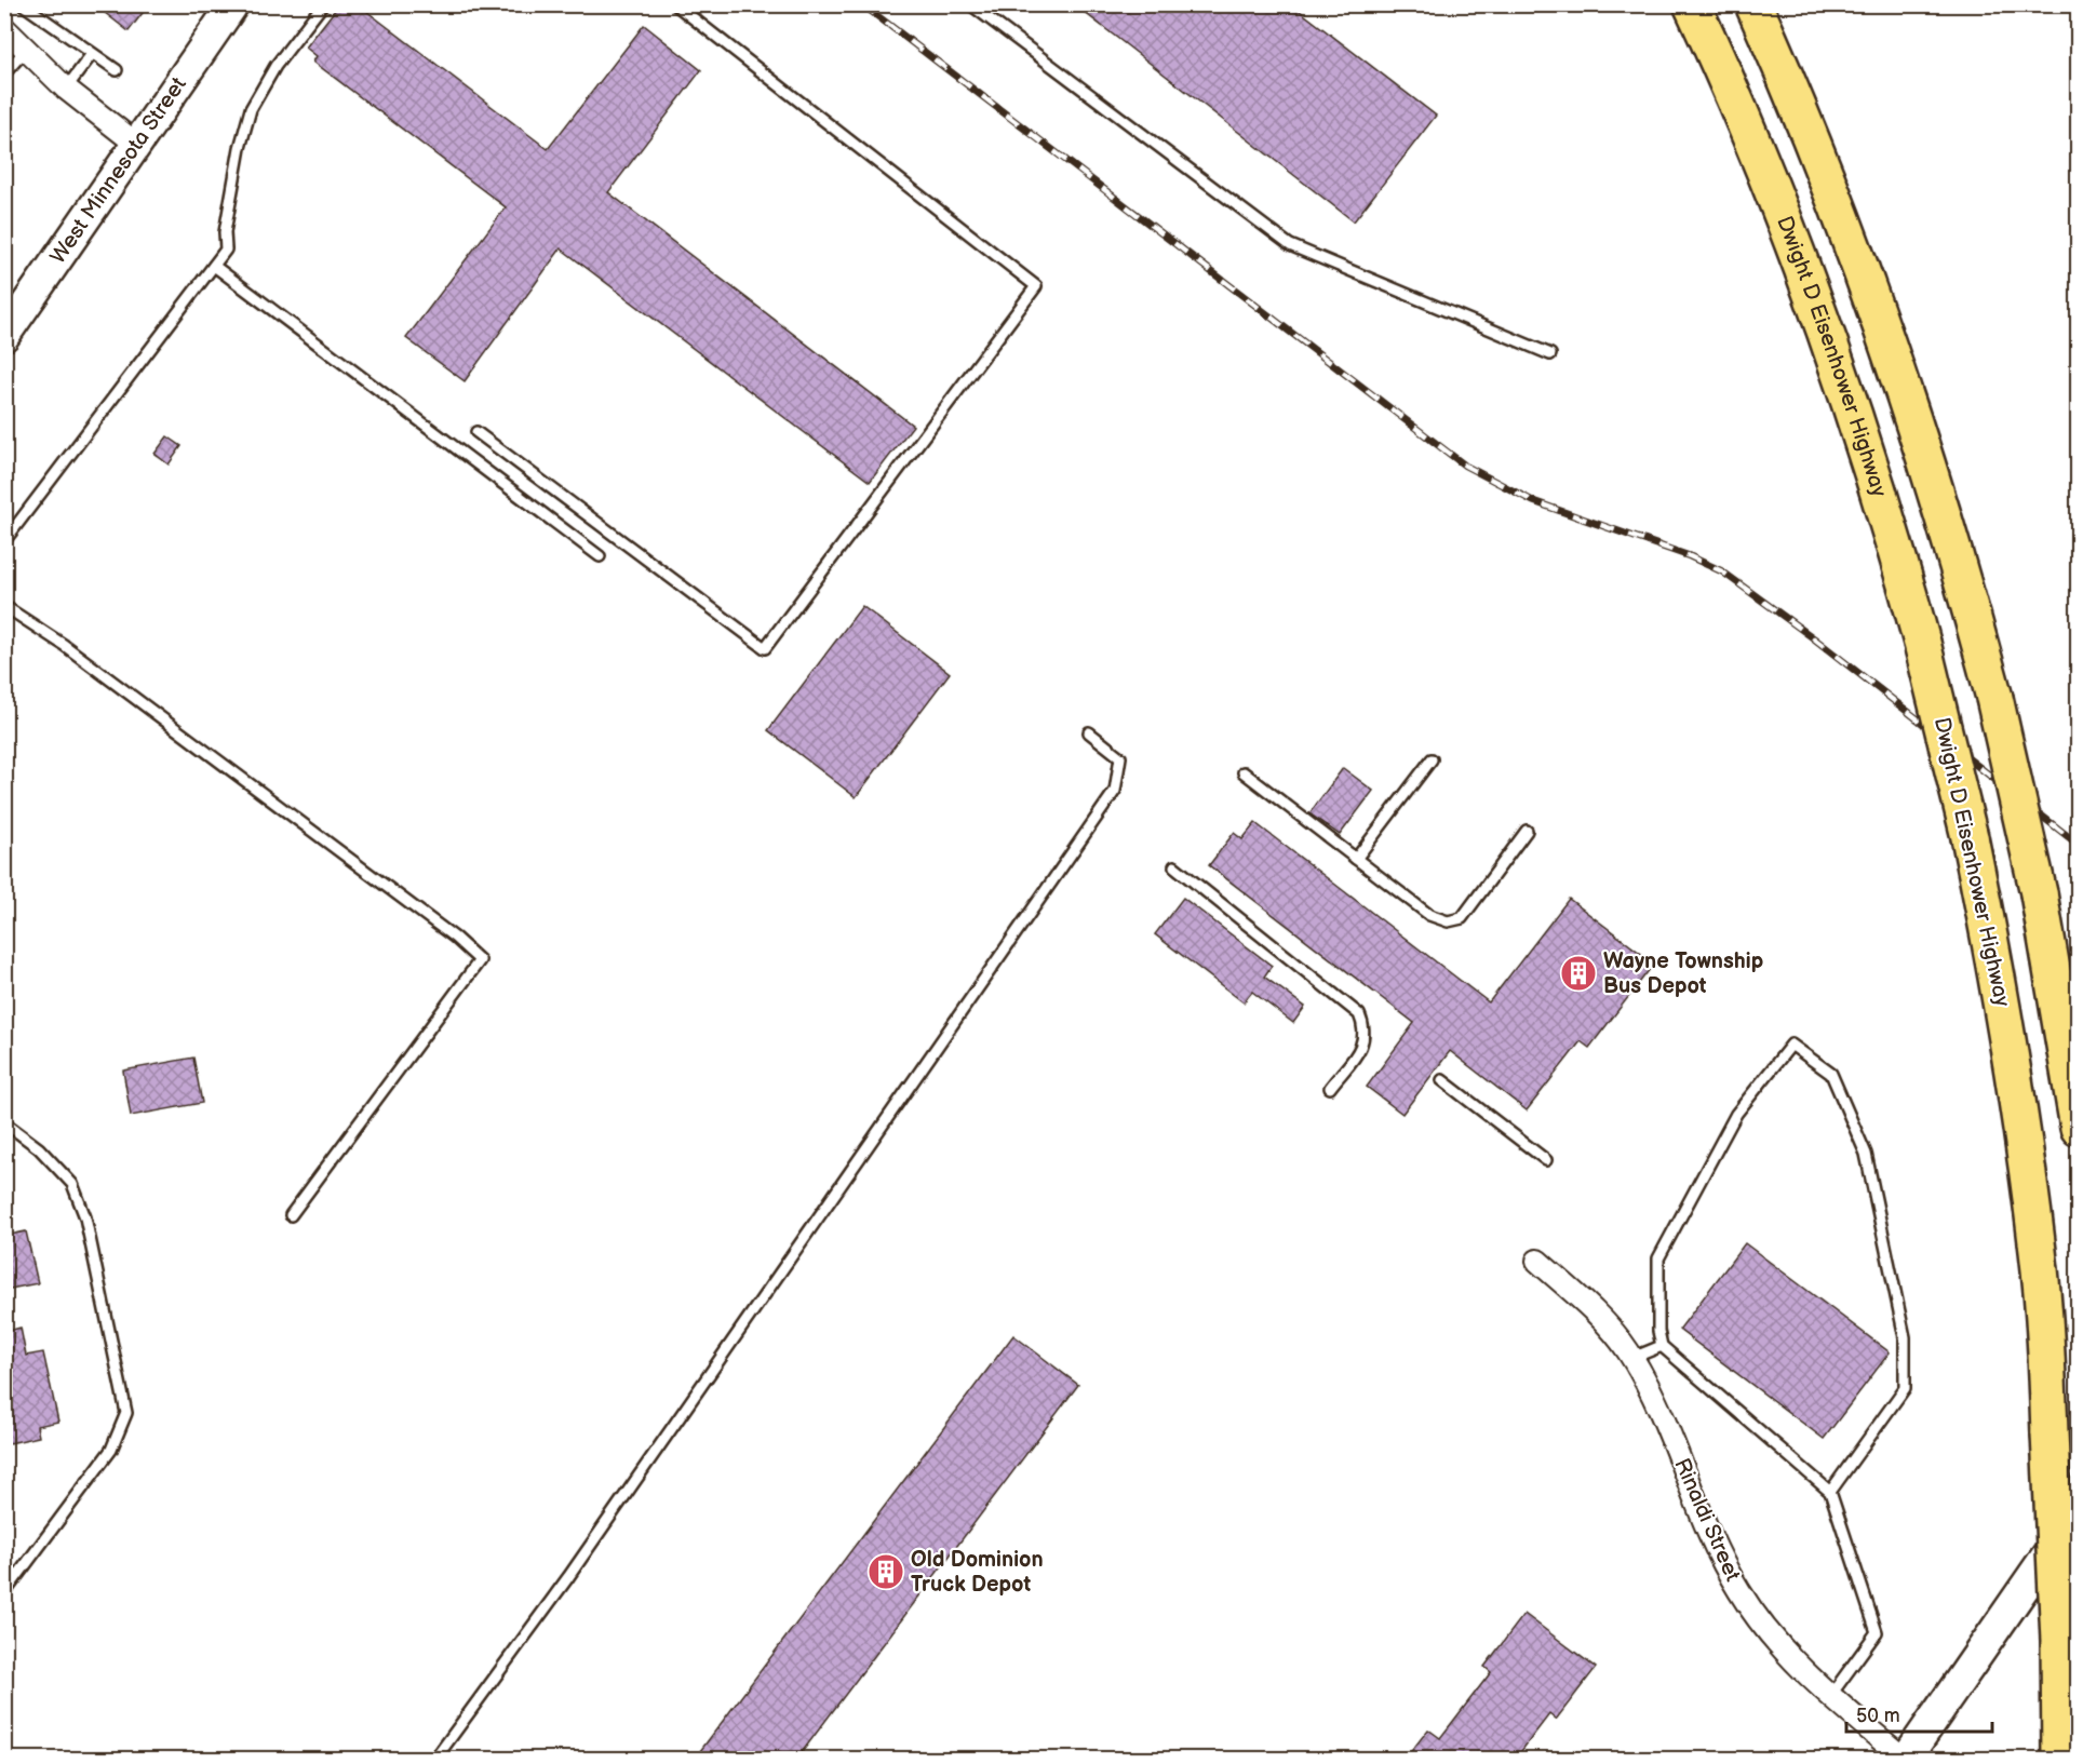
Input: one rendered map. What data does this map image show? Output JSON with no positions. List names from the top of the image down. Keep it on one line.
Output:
{"streets":{"highway":["Dwight D Eisenhower Highway"],"street":["West Minnesota Street","Rinaldi Street"]},"places":{"building":["Wayne Township Bus Depot","Old Dominion Truck Depot"]},"scale_bar":"50 m"}
